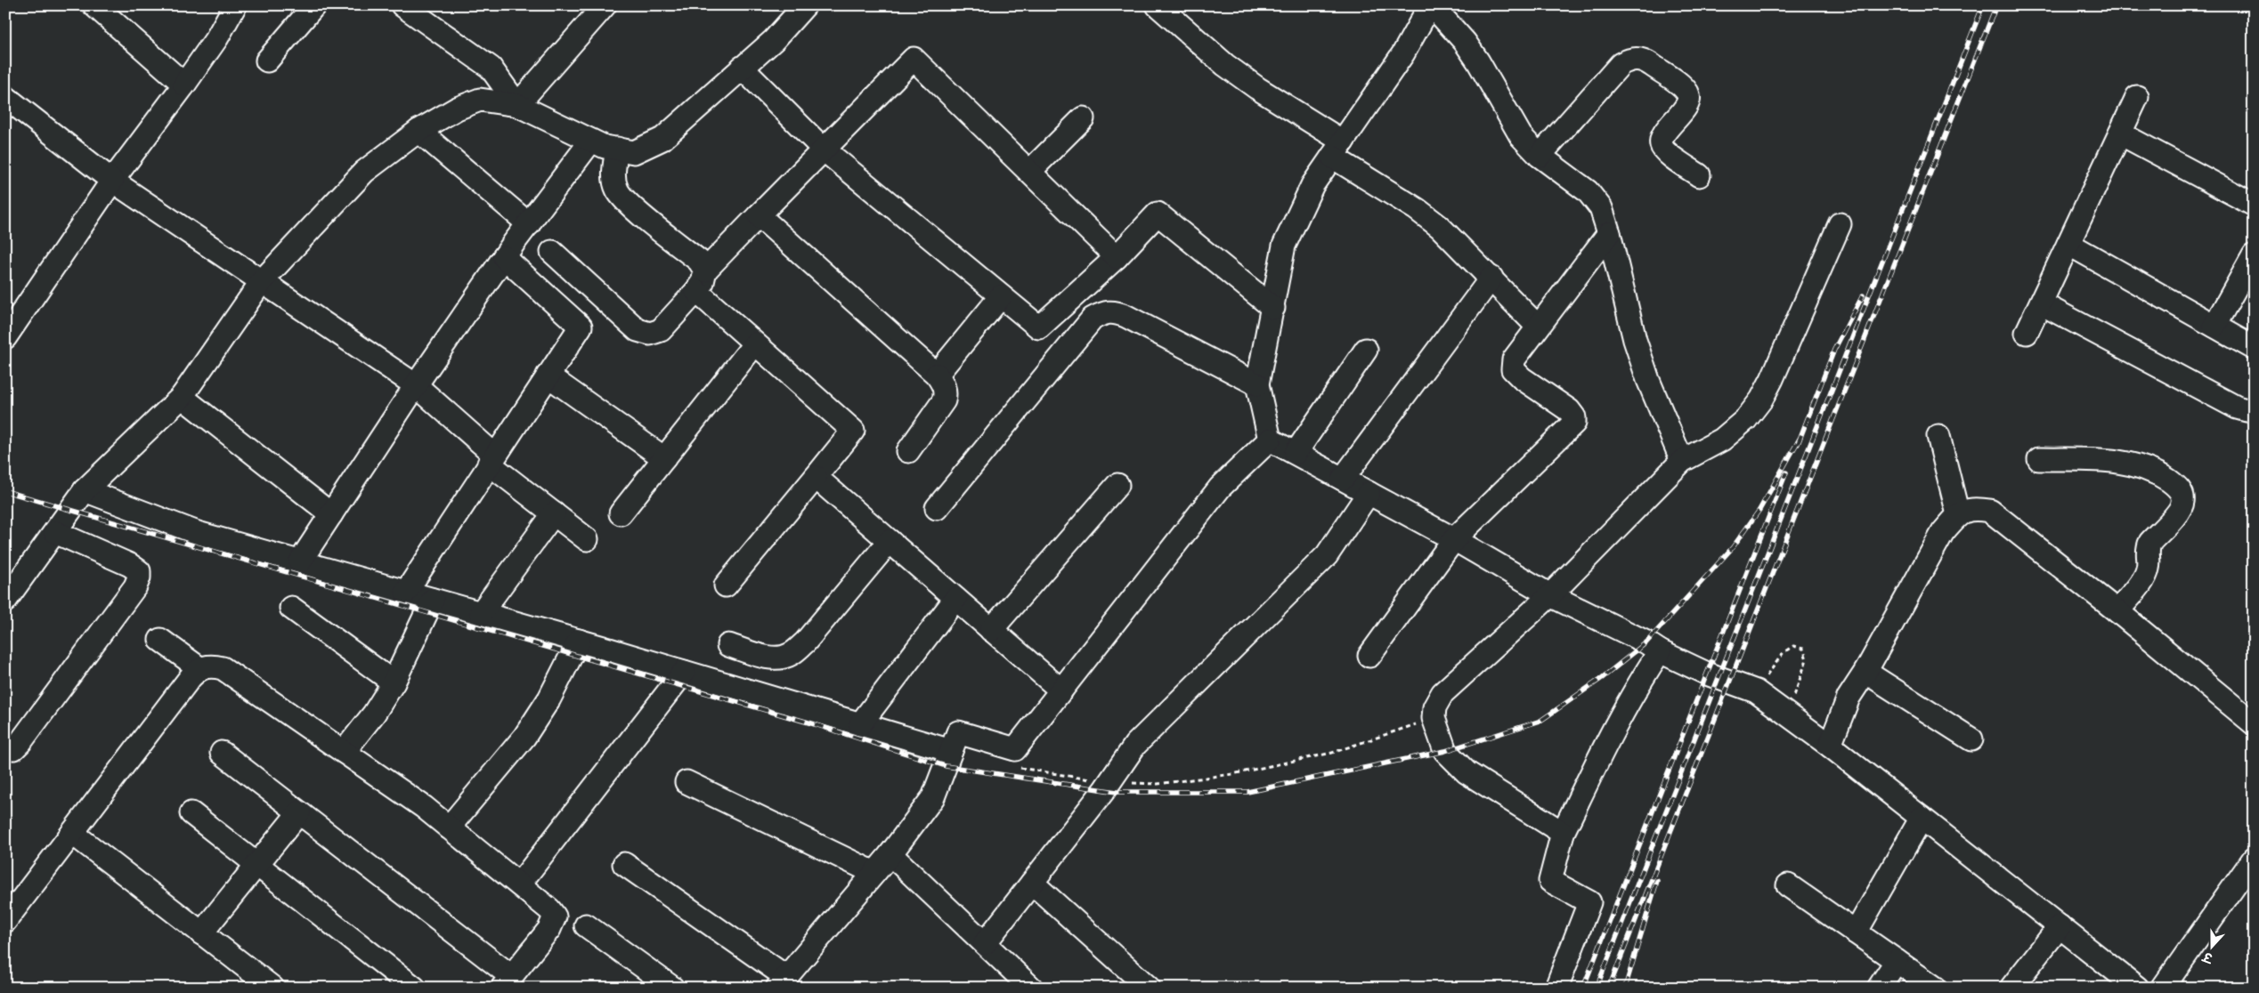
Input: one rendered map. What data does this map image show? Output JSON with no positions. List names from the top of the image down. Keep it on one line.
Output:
{"north":"bottom"}
